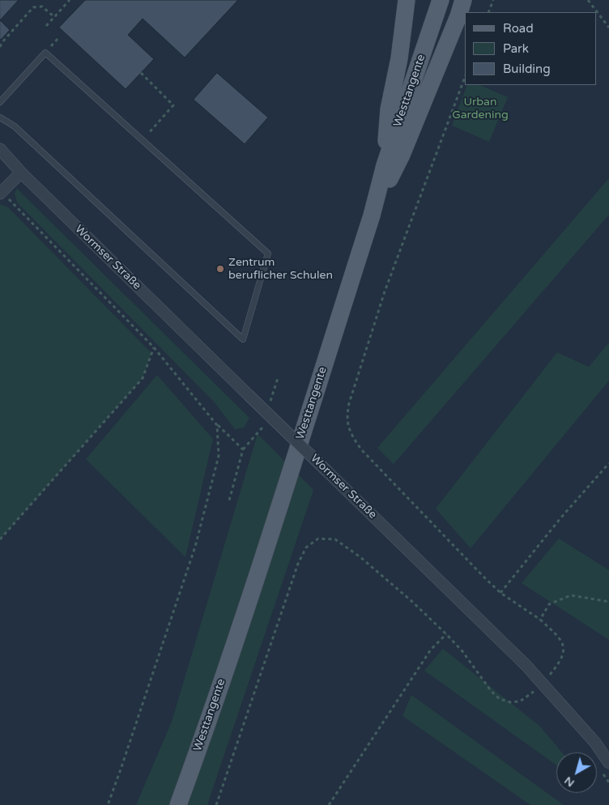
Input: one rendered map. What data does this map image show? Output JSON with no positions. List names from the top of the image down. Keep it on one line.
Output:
{"streets":{"main road":["Westtangente"],"street":["Wormser Straße"]},"parks":["Urban Gardening"],"places":["Zentrum beruflicher Schulen"],"legend":["Road","Park","Building"],"north":"bottom left"}
